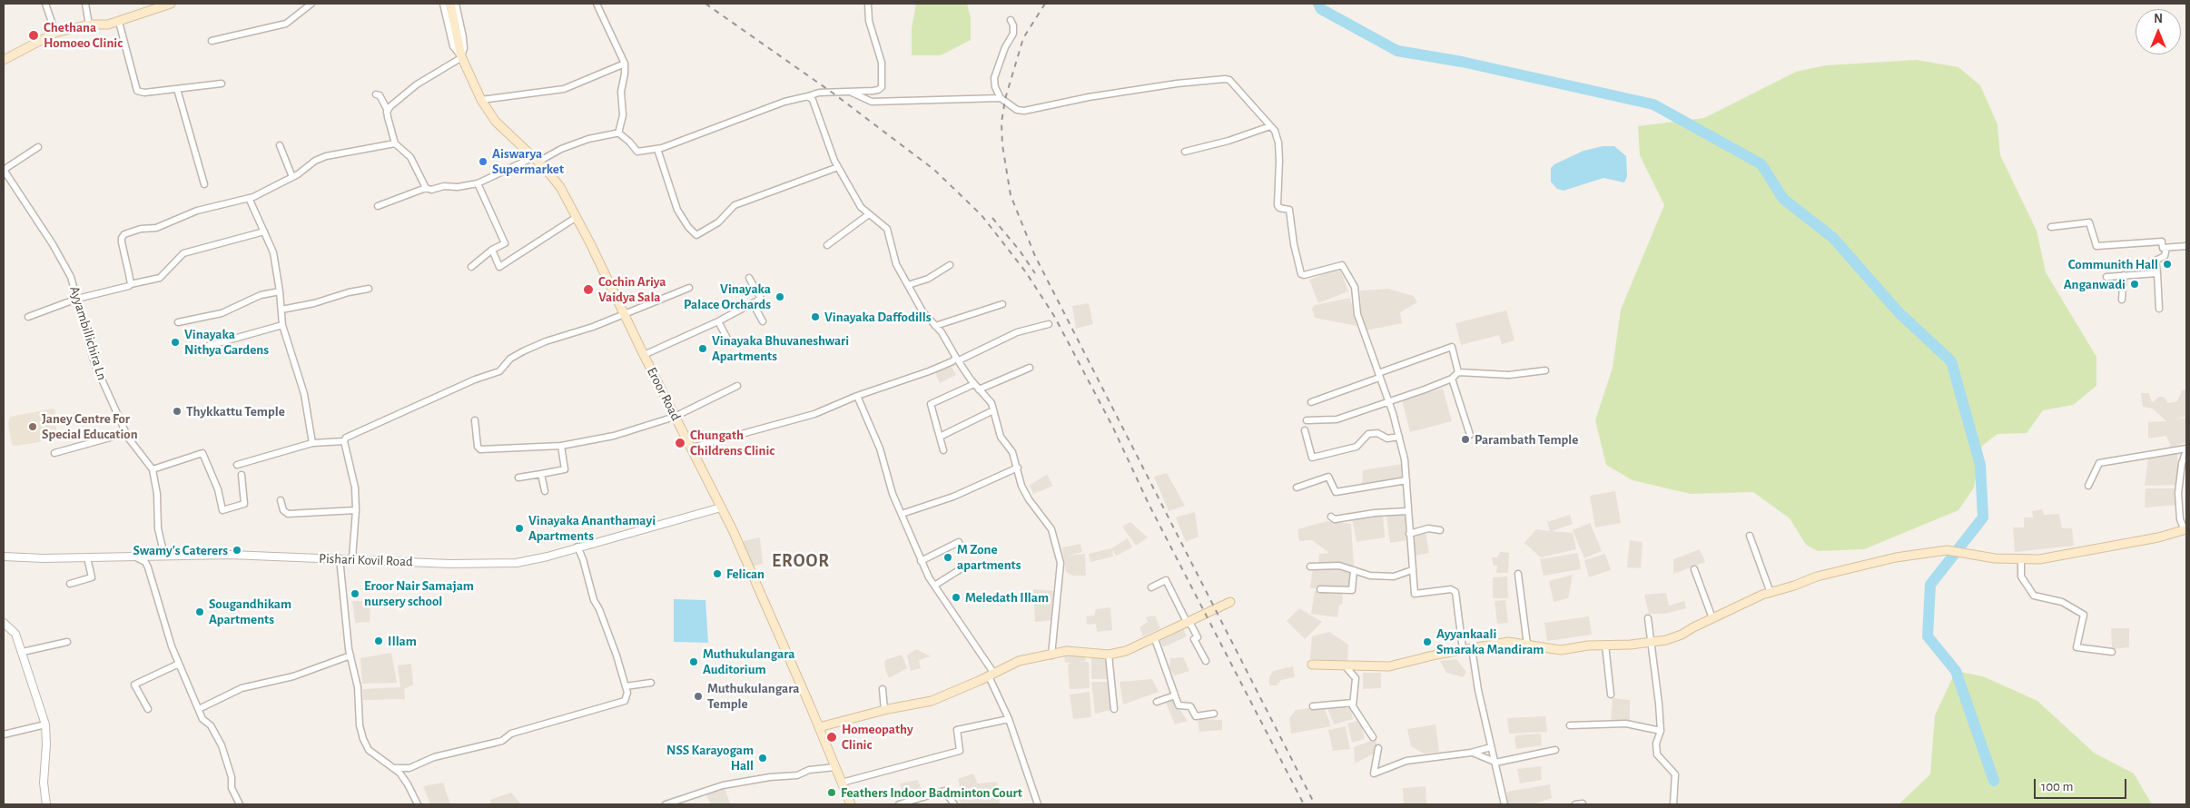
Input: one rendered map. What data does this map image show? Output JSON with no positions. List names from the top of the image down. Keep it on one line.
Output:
{"streets":{"main road":["Eroor Road"],"street":["Ayyambillichira Ln","Pishari Kovil Road"]},"crossings":[["Ayyambillichira Ln","Pishari Kovil Road"],["Eroor Road","Pishari Kovil Road"]],"districts":["EROOR"],"places":["Chethana Homoeo Clinic","Aiswarya Supermarket","Communith Hall","Anganwadi","Cochin Ariya Vaidya Sala","Vinayaka Palace Orchards","Vinayaka Daffodills","Vinayaka Nithya Gardens","Vinayaka Bhuvaneshwari Apartments","Thykkattu Temple","Janey Centre For Special Education","Parambath Temple","Chungath Childrens Clinic","Vinayaka Ananthamayi Apartments","Swamy's Caterers","M Zone apartments","Felican","Eroor Nair Samajam nursery school","Meledath Illam","Sougandhikam Apartments","Illam","Ayyankaali Smaraka Mandiram","Muthukulangara Auditorium","Muthukulangara Temple","Homeopathy Clinic","NSS Karayogam Hall","Feathers Indoor Badminton Court"],"scale_bar":"100 m","north":"top"}
